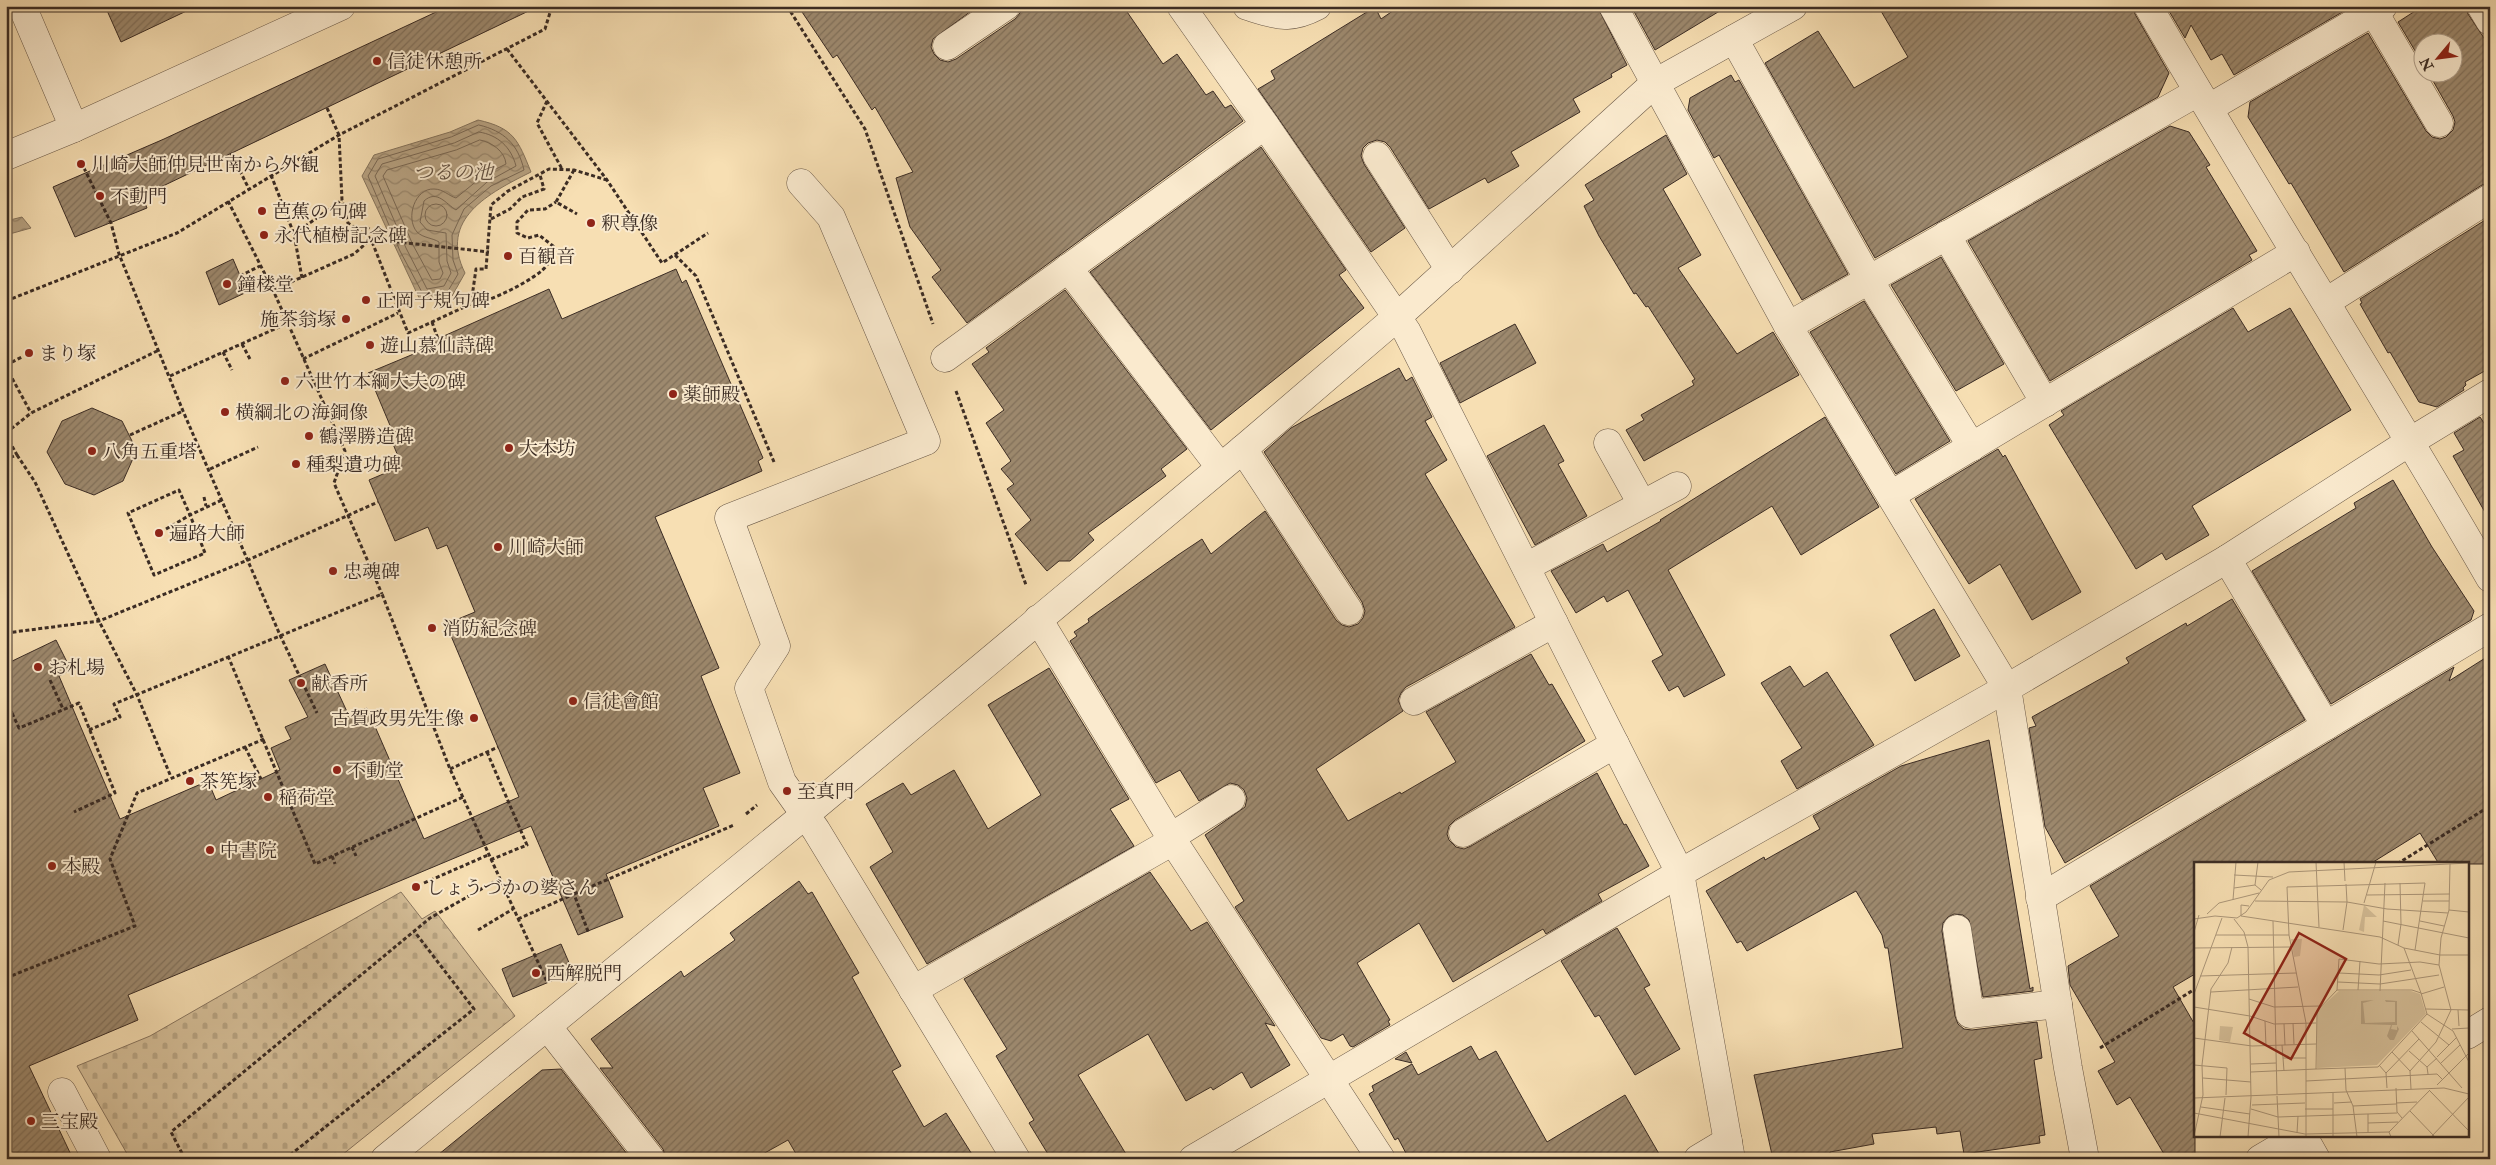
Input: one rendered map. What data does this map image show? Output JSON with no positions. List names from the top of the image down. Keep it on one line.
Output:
{"water":["つるの池"],"places":["信徒休憩所","川崎大師仲見世南から外観","不動門","芭蕉の句碑","釈尊像","永代植樹記念碑","百観音","鐘楼堂","正岡子規句碑","施茶翁塚","遊山慕仙詩碑","まり塚","六世竹本綱大夫の碑","薬師殿","横綱北の海銅像","鶴澤勝造碑","大本坊","八角五重塔","種梨遺功碑","遍路大師","川崎大師","忠魂碑","消防紀念碑","お札場","献香所","信徒會館","古賀政男先生像","不動堂","茶筅塚","至真門","稲荷堂","中書院","本殿","しょうづかの婆さん","西解脱門","三宝殿"],"north":"bottom left"}
